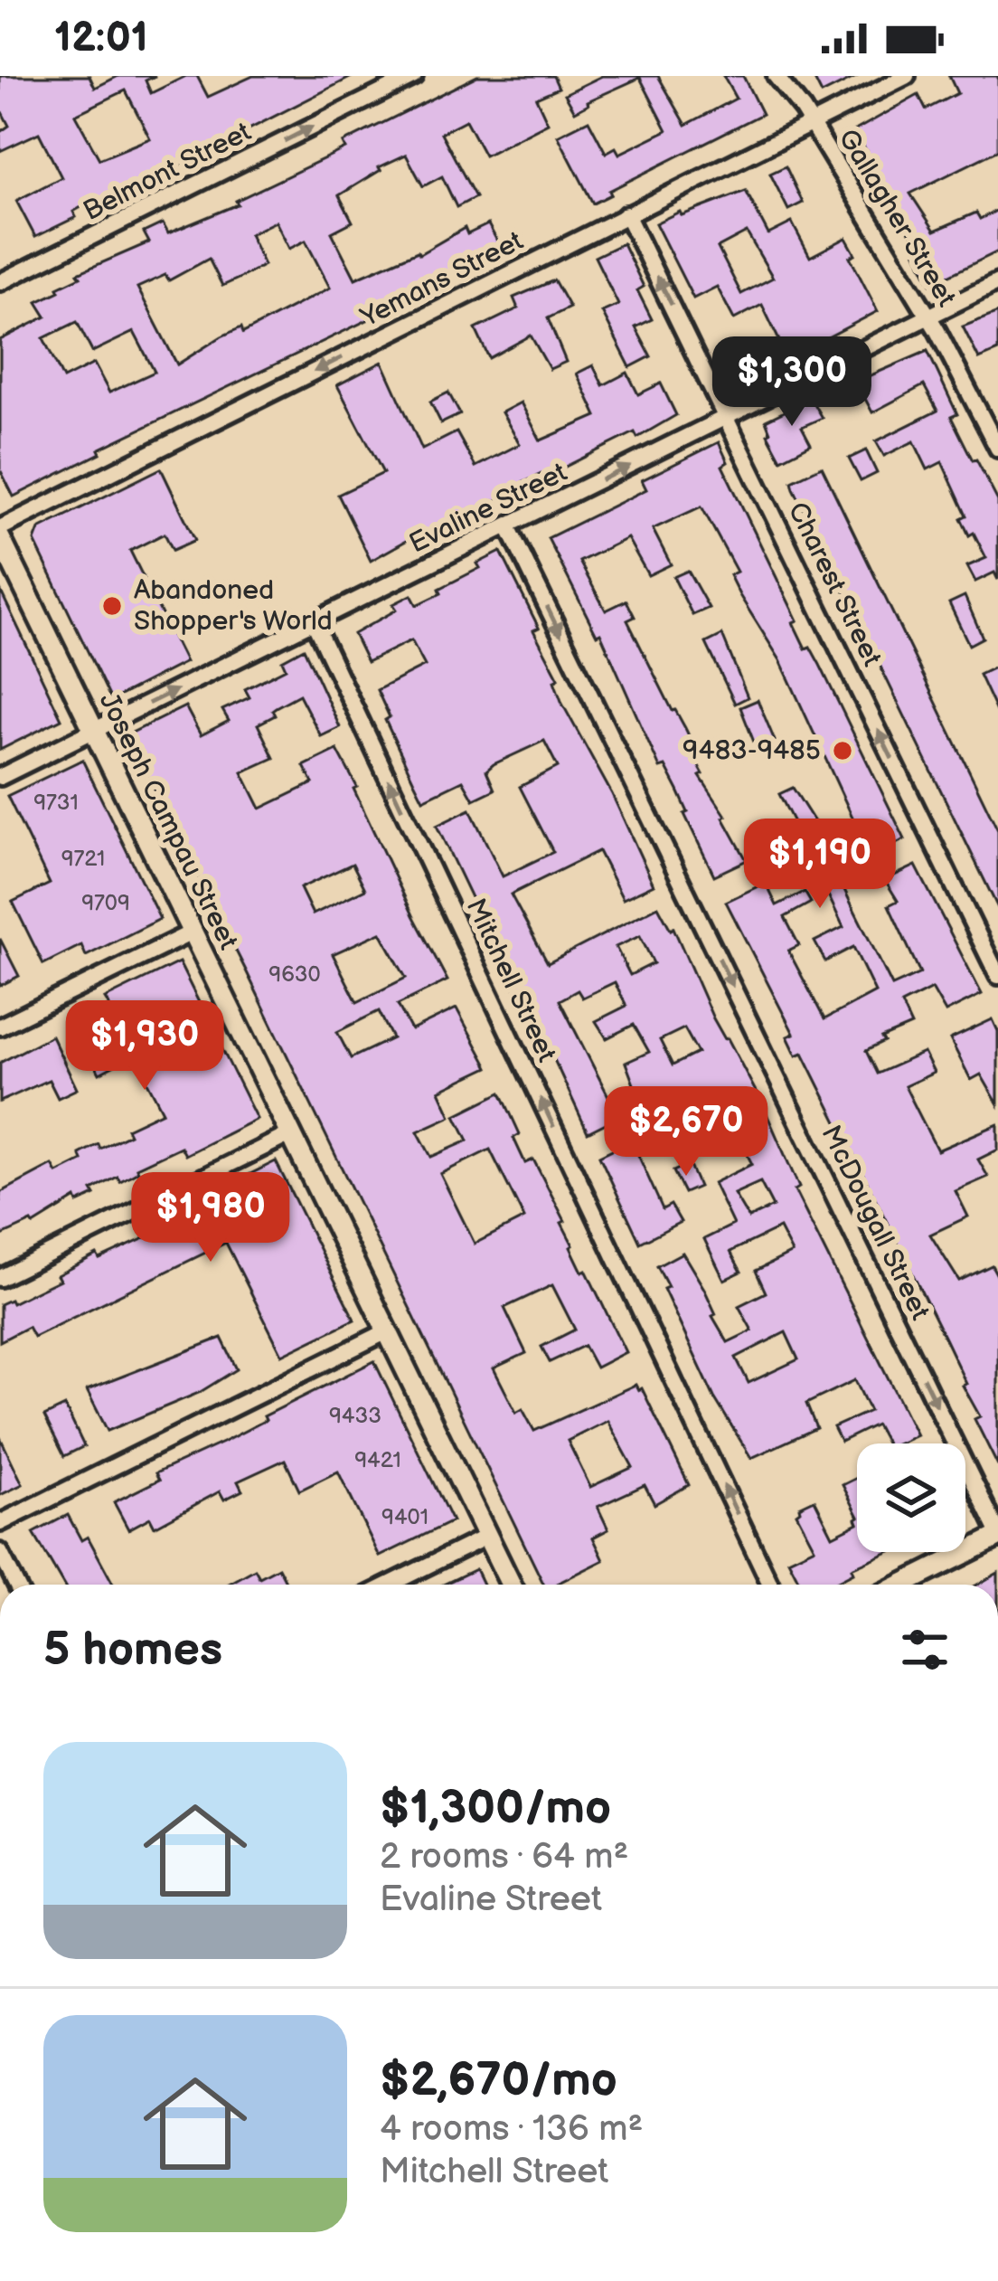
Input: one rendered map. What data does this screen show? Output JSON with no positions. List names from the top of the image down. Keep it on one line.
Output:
{"streets":{"street":["Belmont Street","Gallagher Street","Yemans Street","Evaline Street","Charest Street","Joseph Campau Street","Mitchell Street","McDougall Street"]},"crossings":[["Gallagher Street","Yemans Street"],["Gallagher Street","Evaline Street"],["Yemans Street","Charest Street"],["Evaline Street","Charest Street"],["Evaline Street","Joseph Campau Street"],["Evaline Street","Mitchell Street"],["Evaline Street","McDougall Street"]],"one_way":["Belmont Street","Yemans Street","Evaline Street","Charest Street","Mitchell Street","McDougall Street"],"places":["Abandoned Shopper's World","9483-9485"],"house_numbers":["9731","9721","9709","9630","9433","9421","9401"],"page":{"status":"12:01","price":["$1,300","$1,190","$1,930","$2,670","$1,980"],"heading":"5 homes","list":[{"name":"$1,300/mo","note":"2 rooms · 64 m² · Evaline Street"},{"name":"$2,670/mo","note":"4 rooms · 136 m² · Mitchell Street"}]}}
